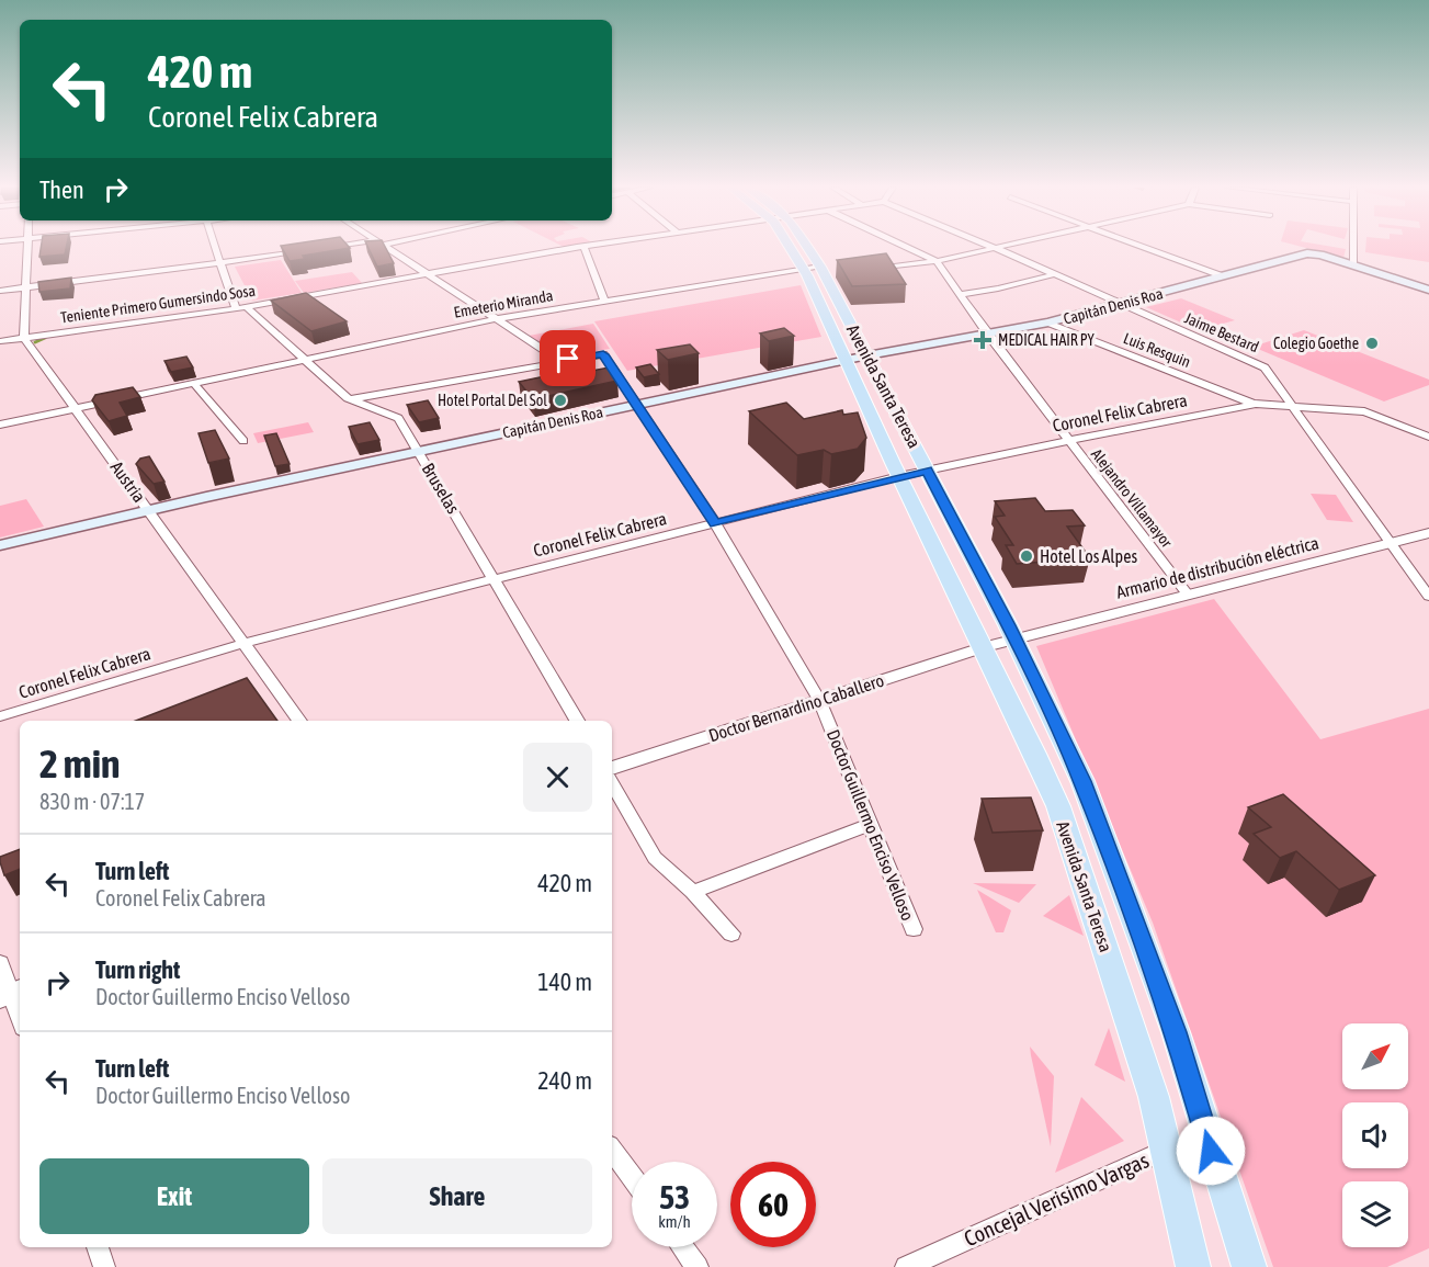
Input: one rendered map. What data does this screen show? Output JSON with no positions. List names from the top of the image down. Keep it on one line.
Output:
{"streets":{"main road":["Capitán Denis Roa","Avenida Santa Teresa"],"street":["Teniente Primero Gumersindo Sosa","Emeterio Miranda","Jaime Bestard","Luis Resquin","Coronel Felix Cabrera","Austria","Bruselas","Alejandro Villamayor","Armario de distribución eléctrica","Doctor Bernardino Caballero","Doctor Guillermo Enciso Velloso","Concejal Verisimo Vargas"]},"crossings":[["Teniente Primero Gumersindo Sosa","Austria"],["Teniente Primero Gumersindo Sosa","Bruselas"],["Emeterio Miranda","Avenida Santa Teresa"],["Emeterio Miranda","Austria"],["Emeterio Miranda","Bruselas"],["Capitán Denis Roa","Jaime Bestard"],["Capitán Denis Roa","Luis Resquin"],["Capitán Denis Roa","Avenida Santa Teresa"],["Capitán Denis Roa","Austria"],["Capitán Denis Roa","Bruselas"],["Capitán Denis Roa","Alejandro Villamayor"],["Capitán Denis Roa","Doctor Guillermo Enciso Velloso"],["Jaime Bestard","Coronel Felix Cabrera"],["Jaime Bestard","Armario de distribución eléctrica"],["Luis Resquin","Coronel Felix Cabrera"],["Avenida Santa Teresa","Coronel Felix Cabrera"],["Avenida Santa Teresa","Armario de distribución eléctrica"],["Avenida Santa Teresa","Doctor Bernardino Caballero"],["Avenida Santa Teresa","Concejal Verisimo Vargas"],["Coronel Felix Cabrera","Austria"],["Coronel Felix Cabrera","Bruselas"],["Coronel Felix Cabrera","Alejandro Villamayor"],["Coronel Felix Cabrera","Doctor Guillermo Enciso Velloso"],["Bruselas","Doctor Guillermo Enciso Velloso"],["Alejandro Villamayor","Armario de distribución eléctrica"],["Armario de distribución eléctrica","Doctor Bernardino Caballero"],["Doctor Bernardino Caballero","Doctor Guillermo Enciso Velloso"]],"places":{"health":["MEDICAL HAIR PY"],"other":["Colegio Goethe","Hotel Portal Del Sol","Hotel Los Alpes"]},"north":"top right","page":{"turn":["420 m","Coronel Felix Cabrera"],"then":"Then","heading":["2 min","830 m · 07:17"],"list":[{"name":"Turn left","note":"Coronel Felix Cabrera","value":"420 m"},{"name":"Turn right","note":"Doctor Guillermo Enciso Velloso","value":"140 m"},{"name":"Turn left","note":"Doctor Guillermo Enciso Velloso","value":"240 m"}],"buttons":["Exit","Share"],"speed":"53 km/h","limit":"60"}}
